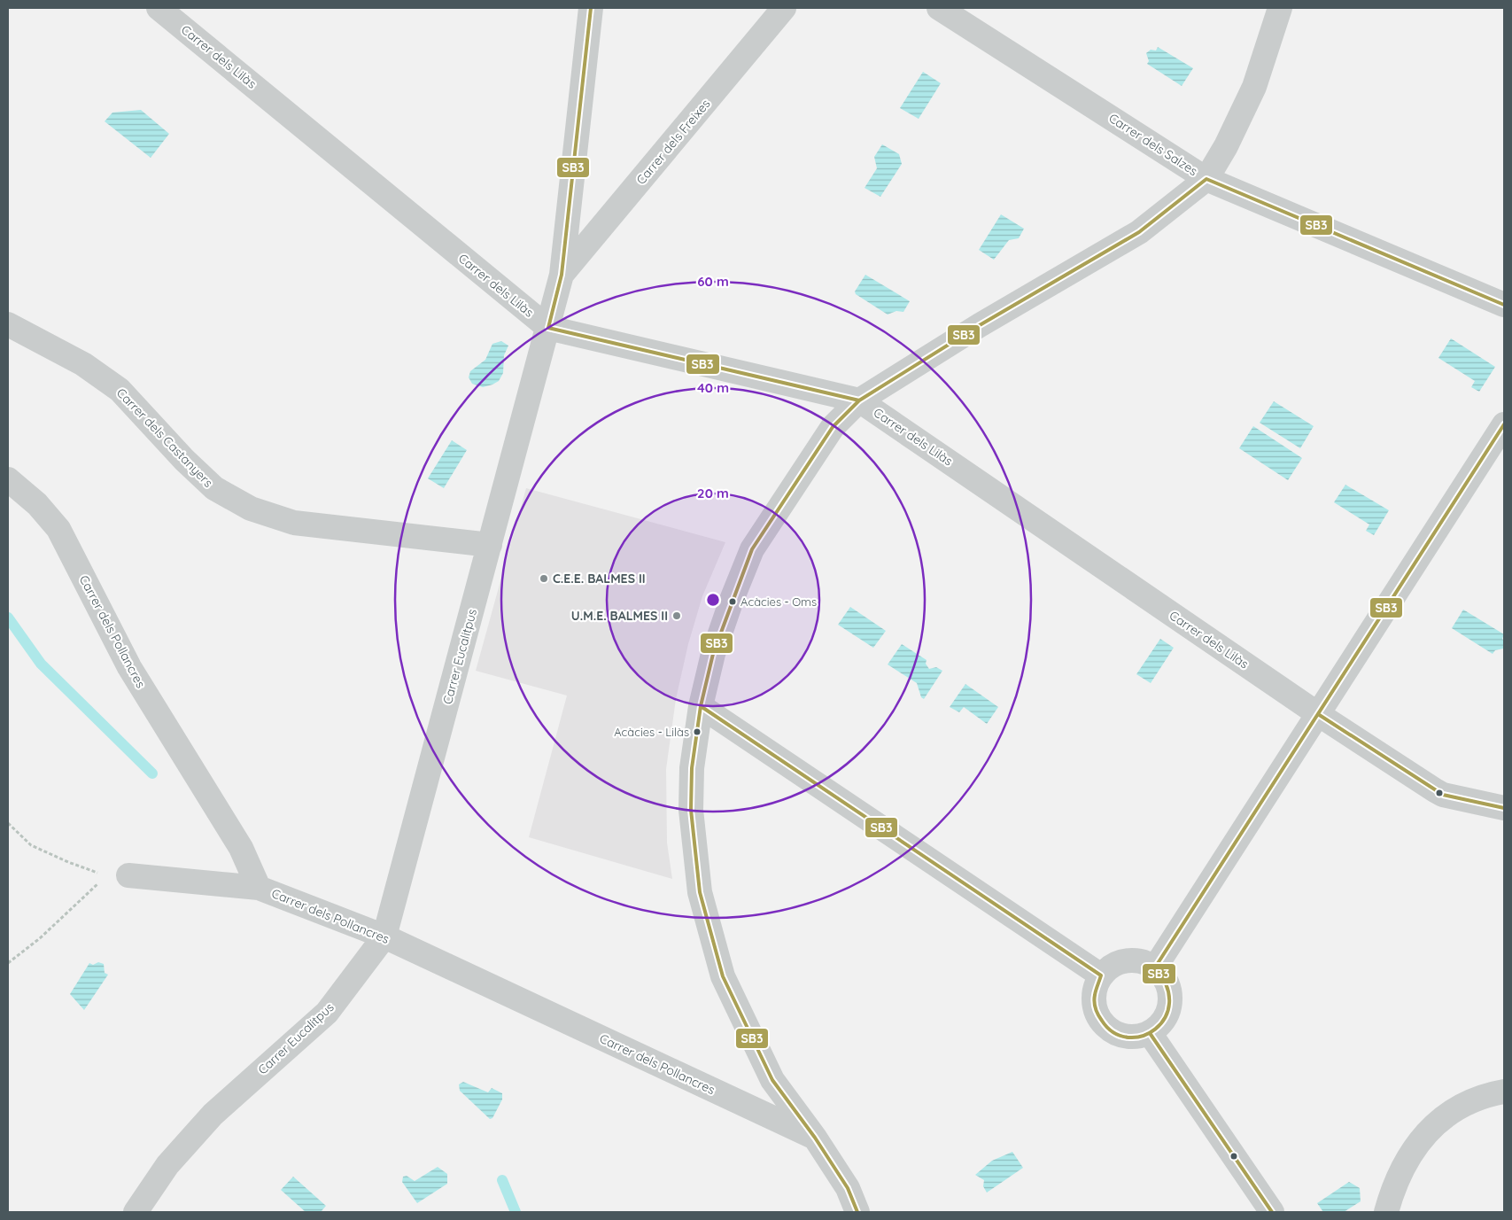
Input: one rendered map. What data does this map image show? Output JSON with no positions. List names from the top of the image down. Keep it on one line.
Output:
{"streets":{"street":["Carrer dels Lilàs","Carrer dels Freixes","Carrer dels Salzes","Carrer dels Castanyers","Carrer dels Pollancres","Carrer Eucalitpus"]},"crossings":[["Carrer dels Lilàs","Carrer Eucalitpus"],["Carrer dels Freixes","Carrer Eucalitpus"],["Carrer dels Castanyers","Carrer Eucalitpus"],["Carrer dels Pollancres","Carrer Eucalitpus"]],"places":["C.E.E. BALMES II","Acàcies - Oms","U.M.E. BALMES II","Acàcies - Lilàs"],"lines":["transit line SB3"],"rings":["60 m","40 m","20 m"]}
